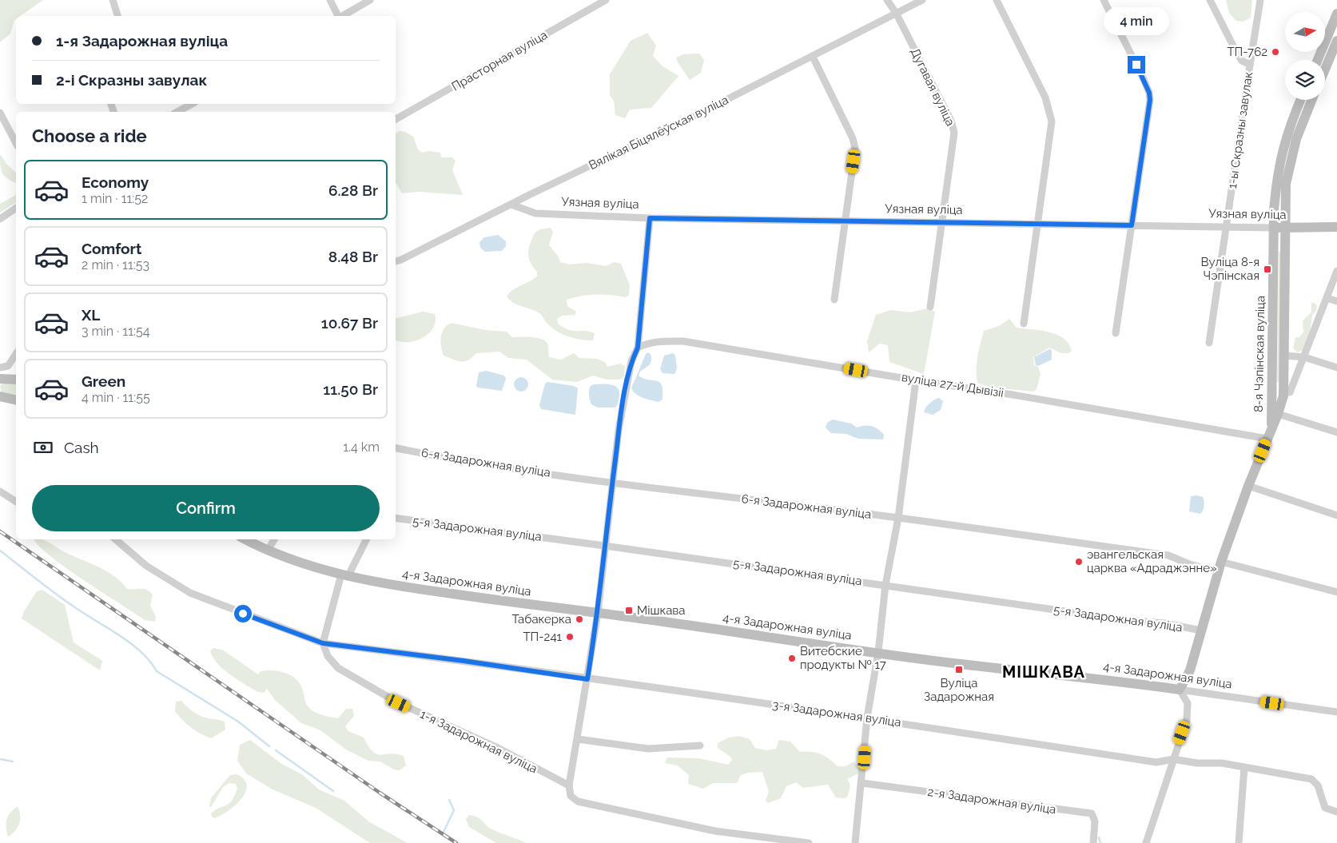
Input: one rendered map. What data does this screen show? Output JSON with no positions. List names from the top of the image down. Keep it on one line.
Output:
{"streets":{"main road":["Уязная вуліца","8-я Чэпінская вуліца","4-я Задарожная вуліца"],"street":["Прасторная вуліца","Дугавая вуліца","1-ы Скразны завулак","Вялікая Біцялёўская вуліца","вуліца 27-й Дывізіі","6-я Задарожная вуліца","5-я Задарожная вуліца","3-я Задарожная вуліца","1-я Задарожная вуліца","2-я Задарожная вуліца"]},"crossings":[["Дугавая вуліца","Вялікая Біцялёўская вуліца"],["Дугавая вуліца","Уязная вуліца"],["1-ы Скразны завулак","Уязная вуліца"],["Вялікая Біцялёўская вуліца","Уязная вуліца"],["Уязная вуліца","8-я Чэпінская вуліца"],["8-я Чэпінская вуліца","вуліца 27-й Дывізіі"],["8-я Чэпінская вуліца","6-я Задарожная вуліца"],["8-я Чэпінская вуліца","5-я Задарожная вуліца"],["8-я Чэпінская вуліца","4-я Задарожная вуліца"],["3-я Задарожная вуліца","1-я Задарожная вуліца"]],"districts":["МІШКАВА"],"places":{"other":["ТП-762","эвангельская царква «Адраджэнне»","Табакерка","ТП-241","Витебские продукты № 17"],"transit":["Вуліца 8-я Чэпінская","Мішкава","Вуліца Задарожная"]},"north":"right","page":{"bubble":"4 min","banner":["1-я Задарожная вуліца","2-і Скразны завулак"],"heading":"Choose a ride","list":[{"name":"Economy","note":"1 min · 11:52","value":"6.28 Br"},{"name":"Comfort","note":"2 min · 11:53","value":"8.48 Br"},{"name":"XL","note":"3 min · 11:54","value":"10.67 Br"},{"name":"Green","note":"4 min · 11:55","value":"11.50 Br"}],"pay":["Cash","1.4 km"],"buttons":"Confirm"}}
